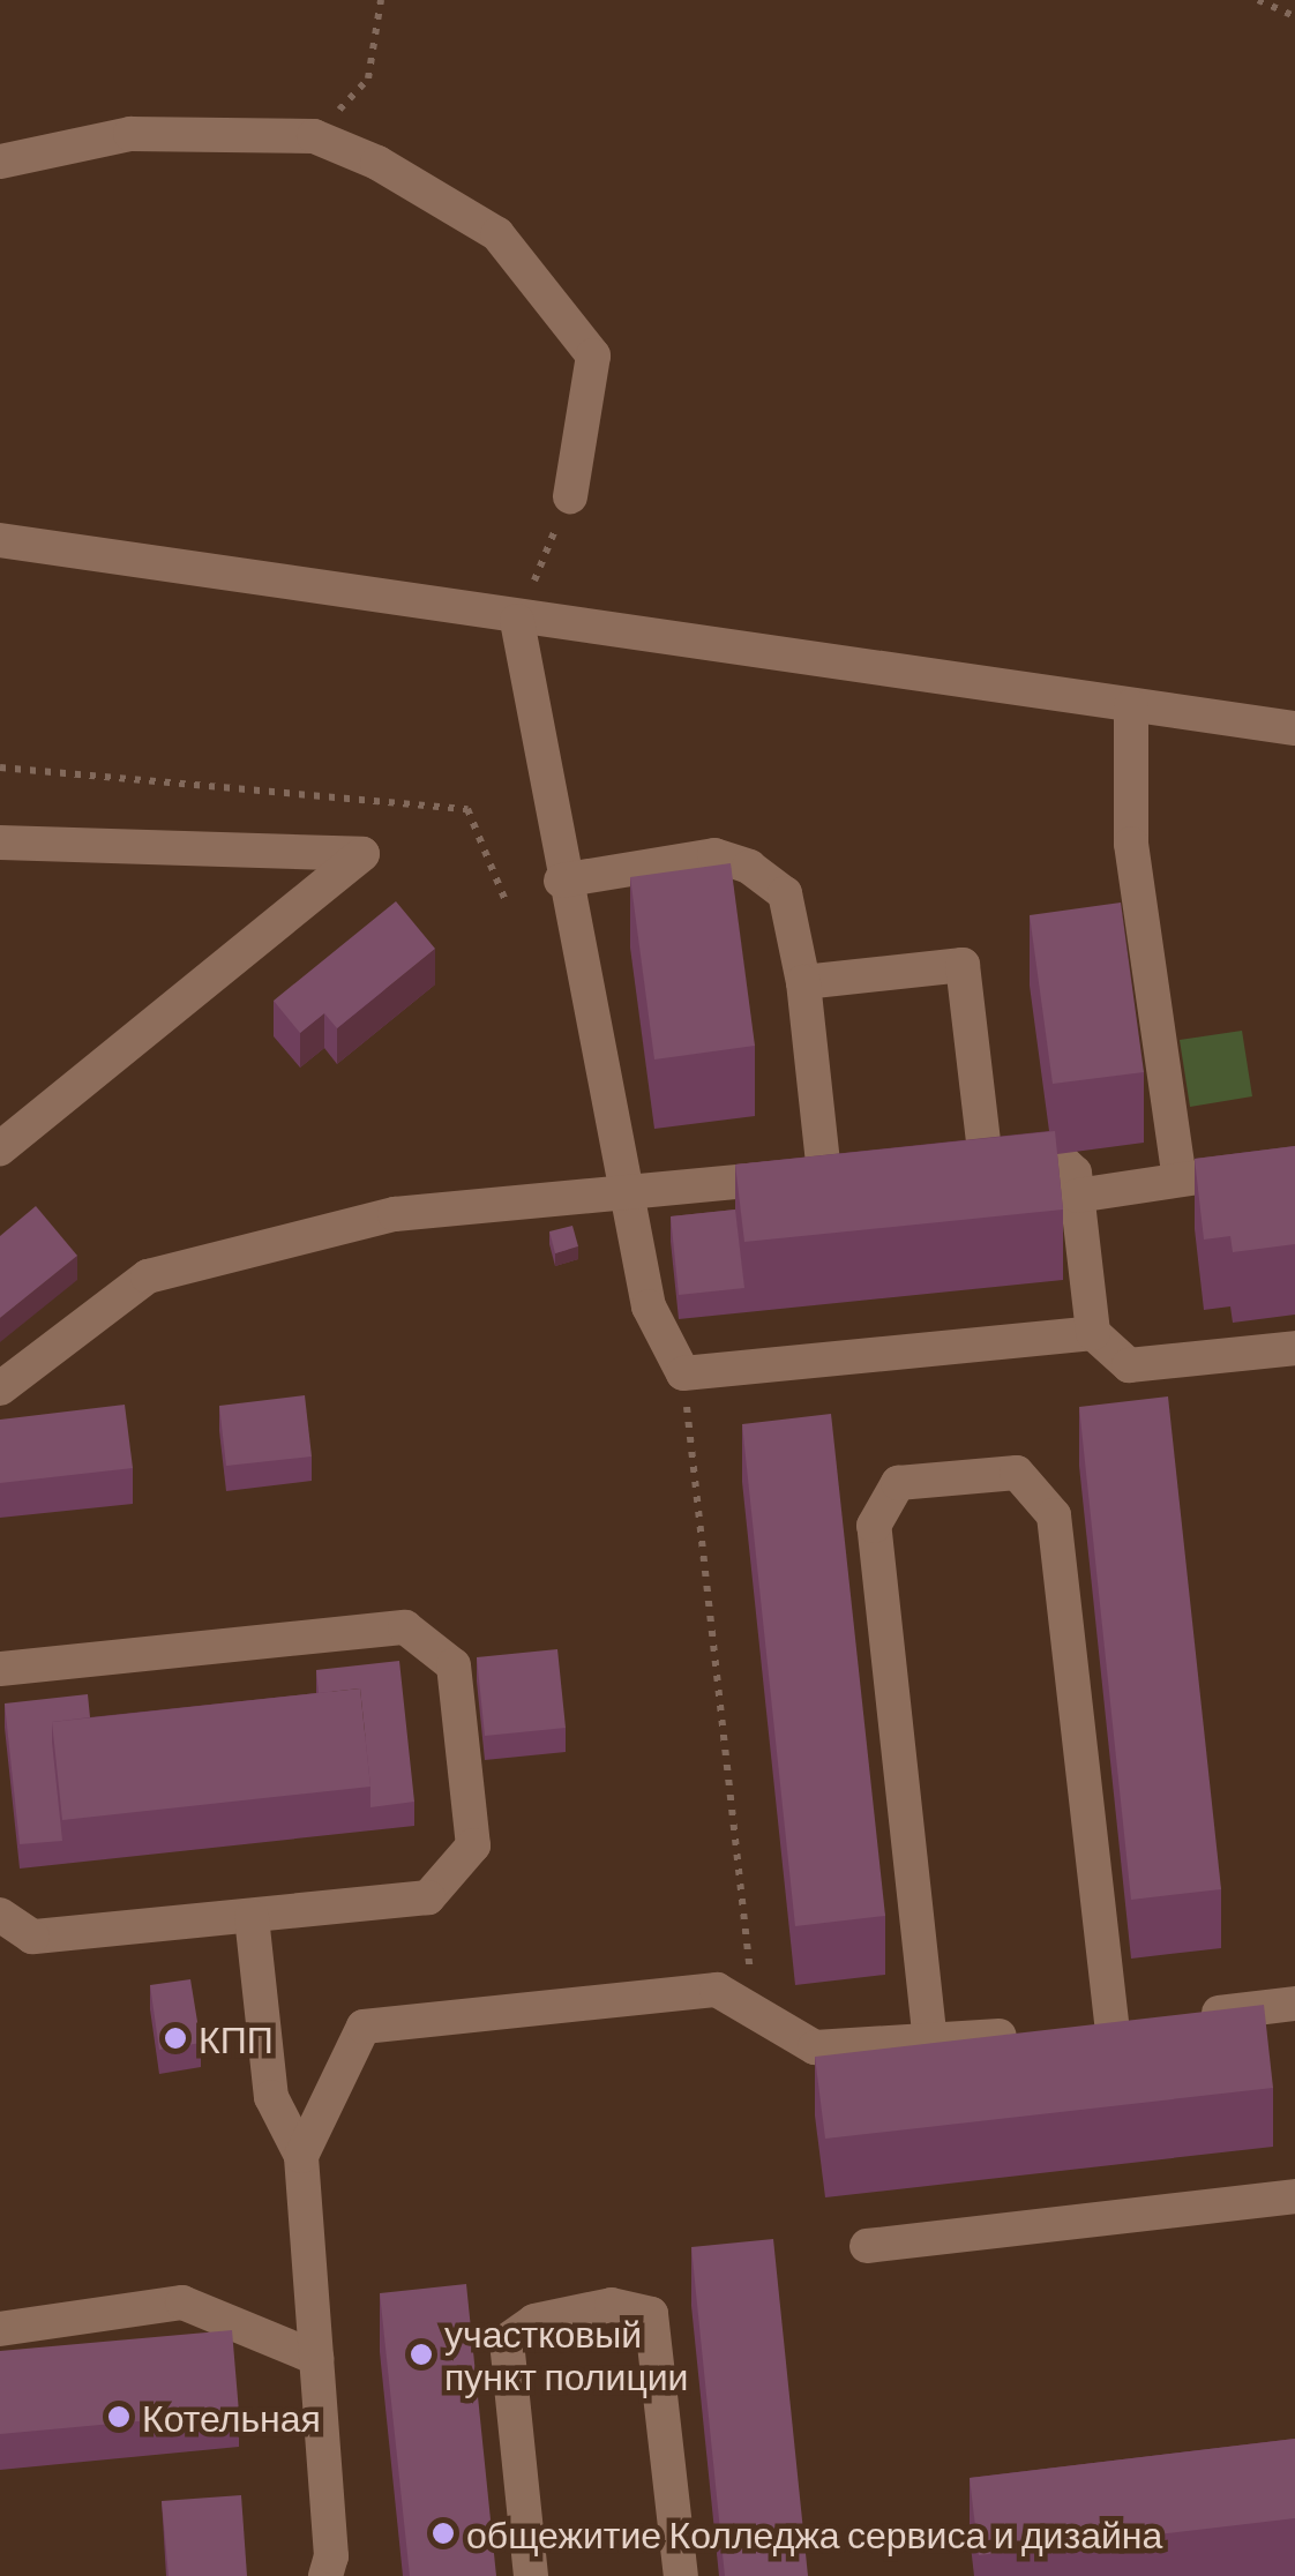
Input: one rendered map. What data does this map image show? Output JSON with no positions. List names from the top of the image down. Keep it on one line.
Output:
{"places":["КПП","участковый пункт полиции","Котельная","общежитие Колледжа сервиса и дизайна"]}
